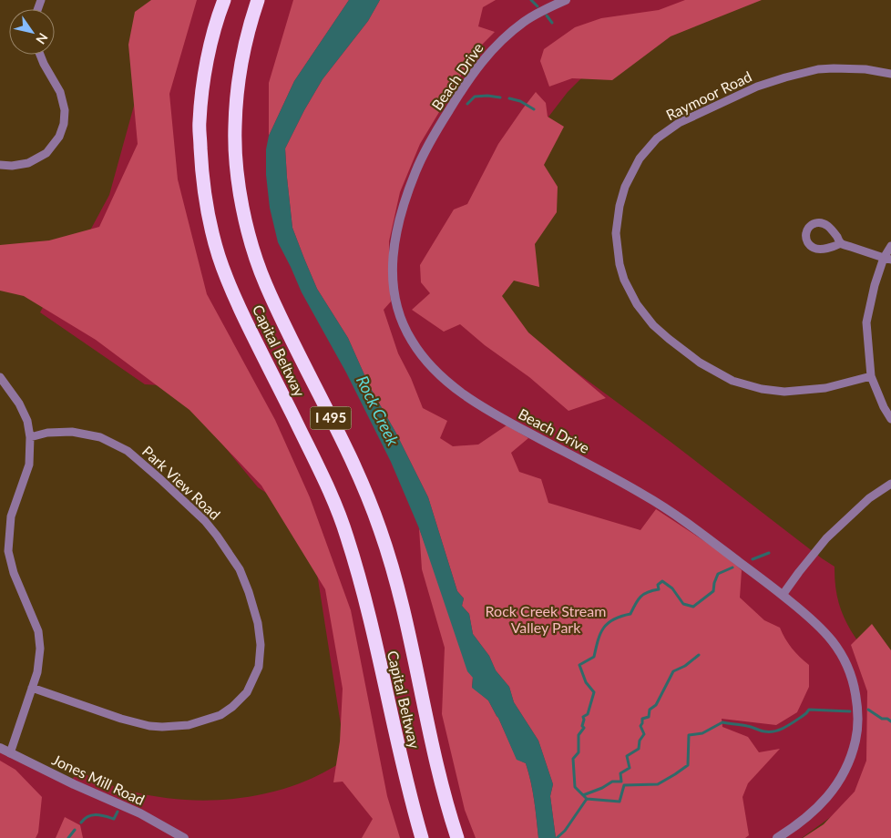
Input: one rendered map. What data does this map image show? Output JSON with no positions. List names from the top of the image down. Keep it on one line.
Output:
{"streets":{"highway":["Capital Beltway","I 495"],"street":["Beach Drive","Raymoor Road","Park View Road","Jones Mill Road"]},"water":["Rock Creek"],"parks":["Rock Creek Stream Valley Park"],"north":"bottom right"}
